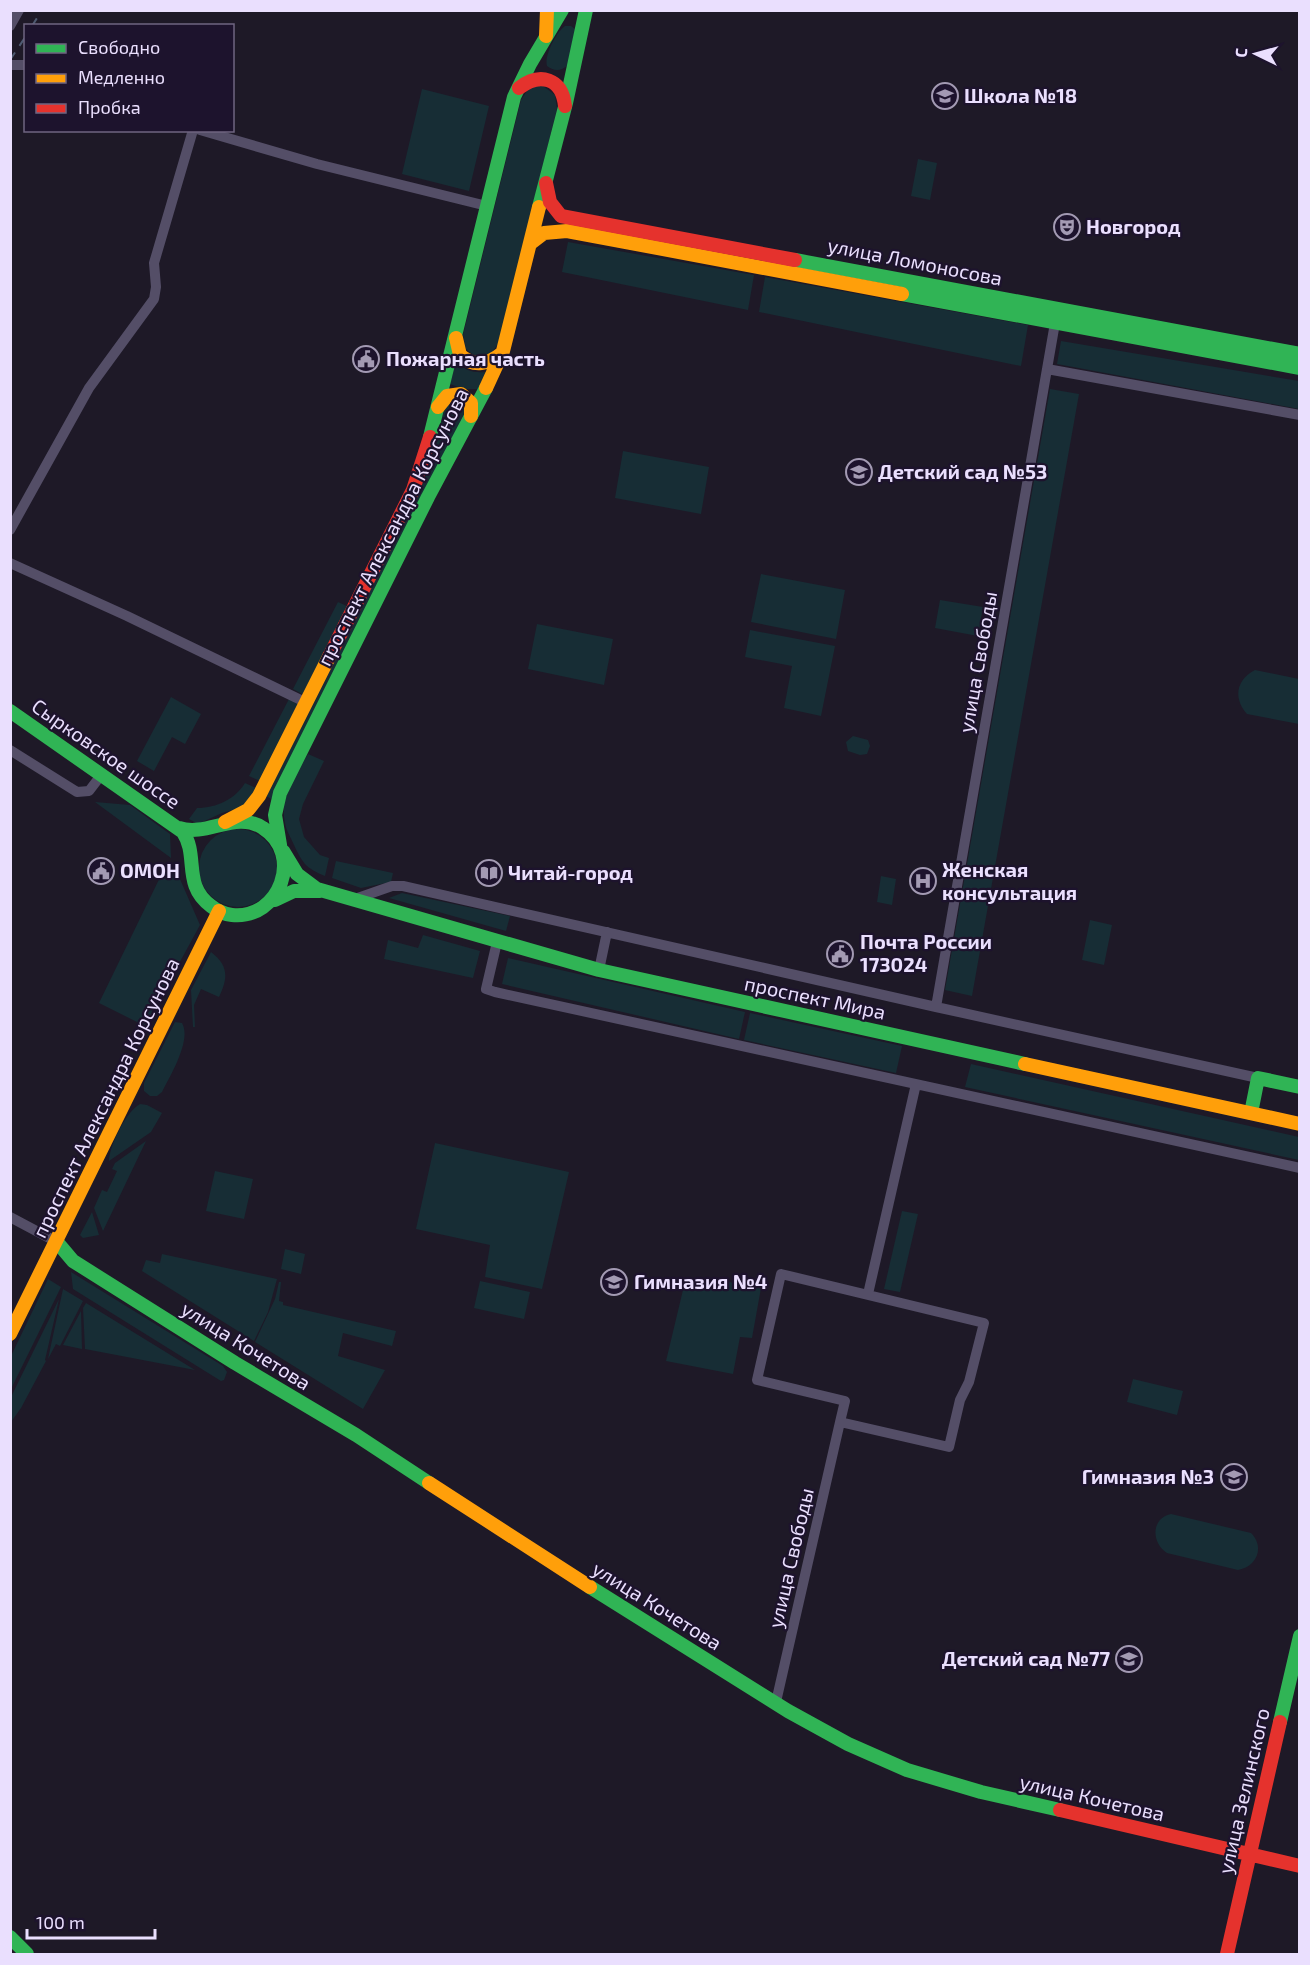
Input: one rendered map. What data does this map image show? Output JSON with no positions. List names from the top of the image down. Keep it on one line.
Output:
{"streets":{"main road":["улица Ломоносова","проспект Александра Корсунова","Сырковское шоссе","проспект Мира","улица Кочетова","улица Зелинского"],"street":["улица Свободы"]},"crossings":[["улица Ломоносова","улица Свободы"],["проспект Александра Корсунова","проспект Мира"],["проспект Александра Корсунова","улица Кочетова"],["улица Свободы","улица Кочетова"],["улица Кочетова","улица Зелинского"]],"places":{"school or university":["Школа №18","Детский сад №53","Гимназия №4","Гимназия №3","Детский сад №77"],"theatre":["Новгород"],"public building":["Пожарная часть","ОМОН","Почта России 173024"],"library":["Читай-город"],"hospital":["Женская консультация"]},"legend":["Свободно","Медленно","Пробка"],"scale_bar":"100 m","north":"left"}
